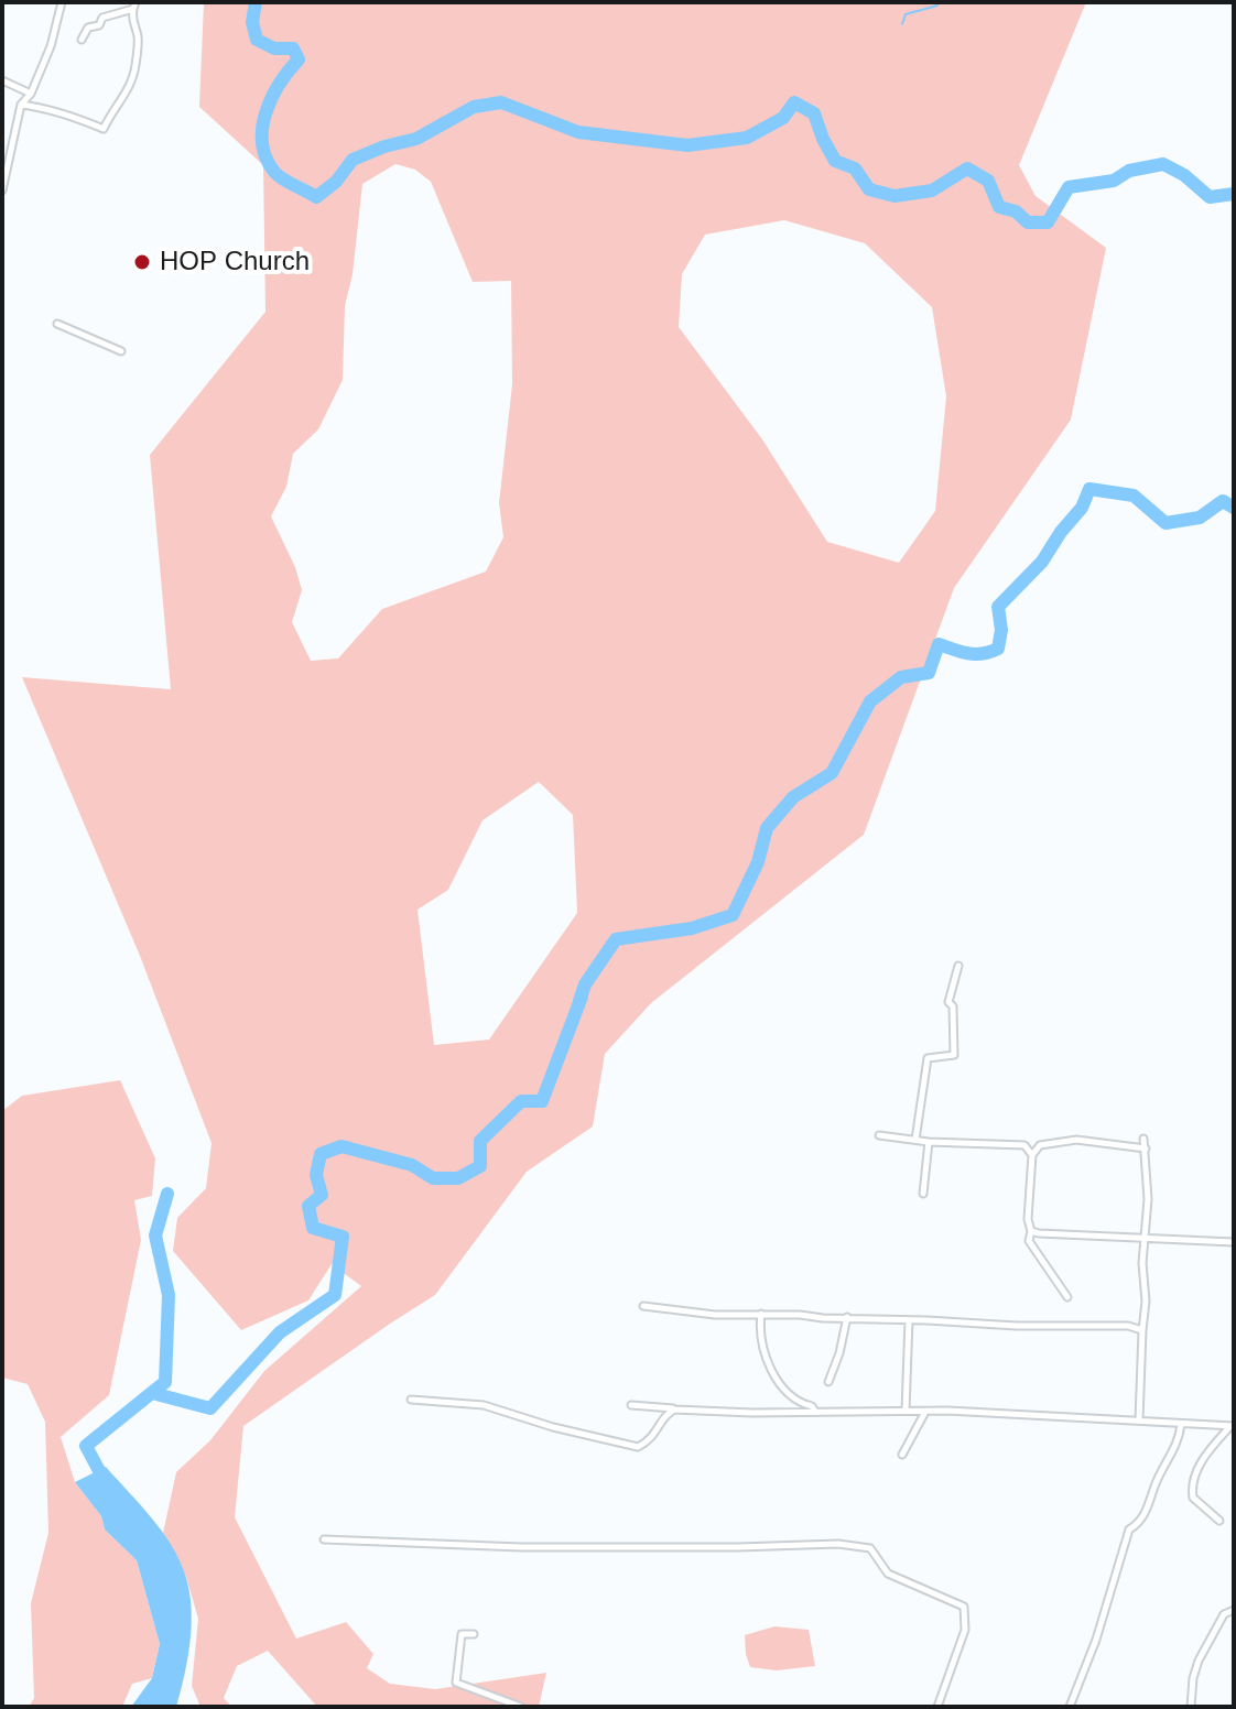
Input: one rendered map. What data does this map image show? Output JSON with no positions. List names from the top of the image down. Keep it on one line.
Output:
{"places":["HOP Church"]}
